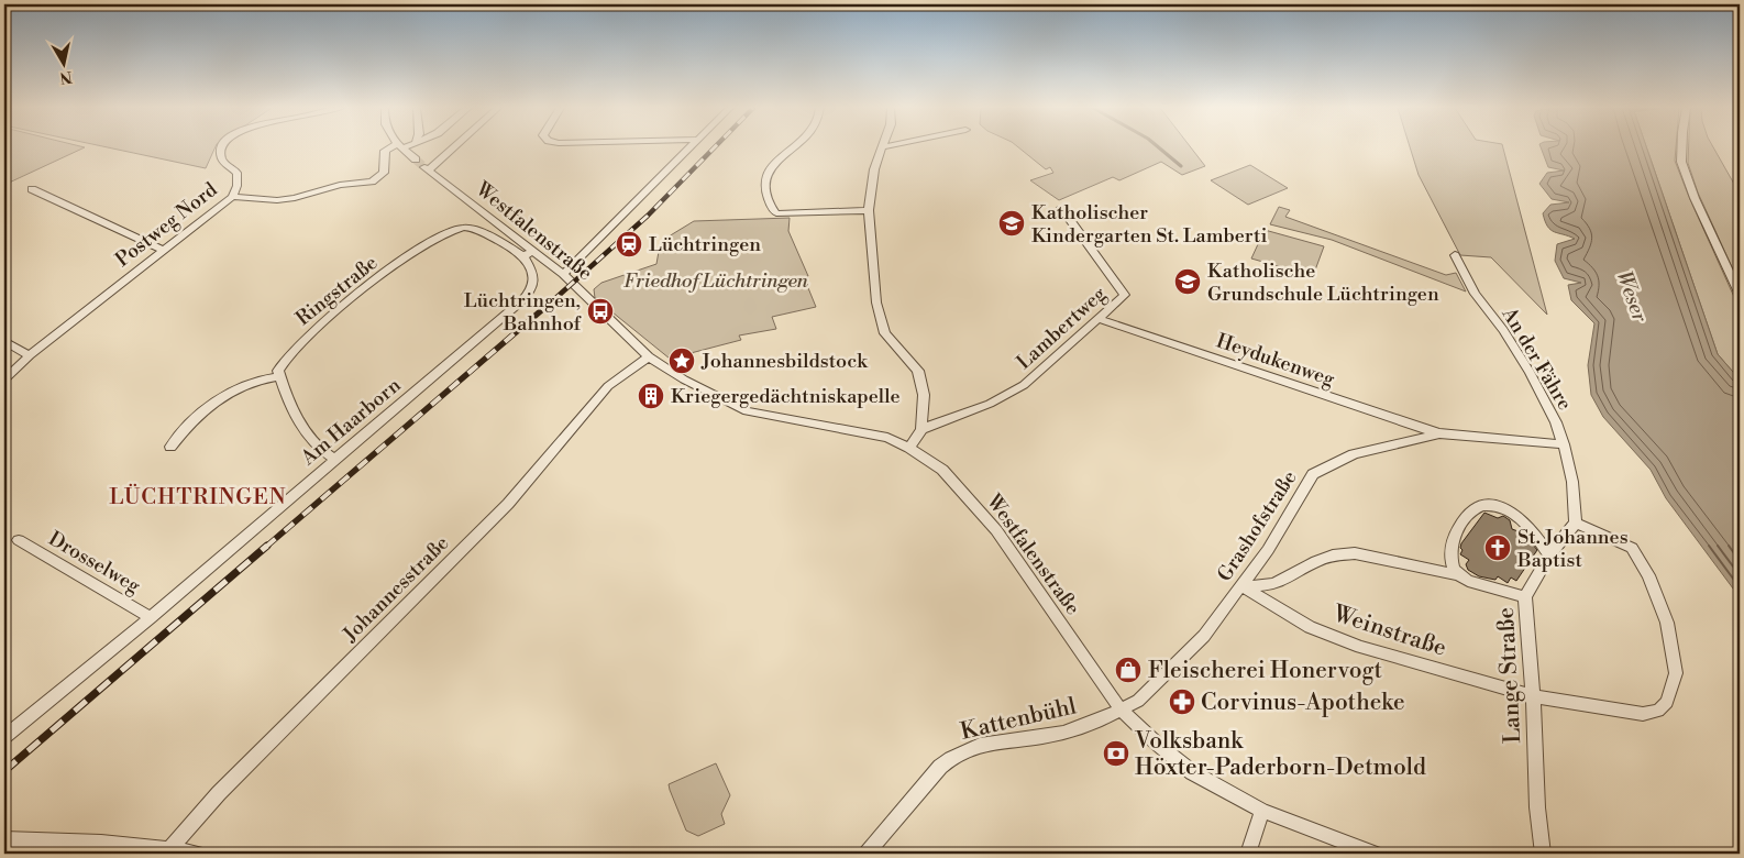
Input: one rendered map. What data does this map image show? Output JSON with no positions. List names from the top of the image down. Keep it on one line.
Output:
{"streets":{"street":["Postweg Nord","Westfalenstraße","Ringstraße","Lambertweg","An der Fähre","Heydukenweg","Am Haarborn","Grashofstraße","Drosselweg","Johannesstraße","Weinstraße","Lange Straße","Kattenbühl"]},"crossings":[["Westfalenstraße","Ringstraße"],["Westfalenstraße","Am Haarborn"],["Westfalenstraße","Grashofstraße"],["Westfalenstraße","Johannesstraße"],["Westfalenstraße","Kattenbühl"],["Ringstraße","Am Haarborn"],["Lambertweg","Heydukenweg"],["An der Fähre","Grashofstraße"],["Heydukenweg","Grashofstraße"],["Am Haarborn","Drosselweg"],["Grashofstraße","Weinstraße"],["Grashofstraße","Kattenbühl"],["Weinstraße","Lange Straße"]],"districts":["LÜCHTRINGEN"],"water":["Weser"],"parks":["Friedhof Lüchtringen"],"places":{"school or university":["Katholischer Kindergarten St. Lamberti","Katholische Grundschule Lüchtringen"],"station":["Lüchtringen"],"bus stop":["Lüchtringen, Bahnhof"],"place":["Johannesbildstock"],"building":["Kriegergedächtniskapelle"],"church":["St. Johannes Baptist"],"shop":["Fleischerei Honervogt"],"pharmacy":["Corvinus-Apotheke"],"bank":["Volksbank Höxter-Paderborn-Detmold"]},"north":"bottom"}
